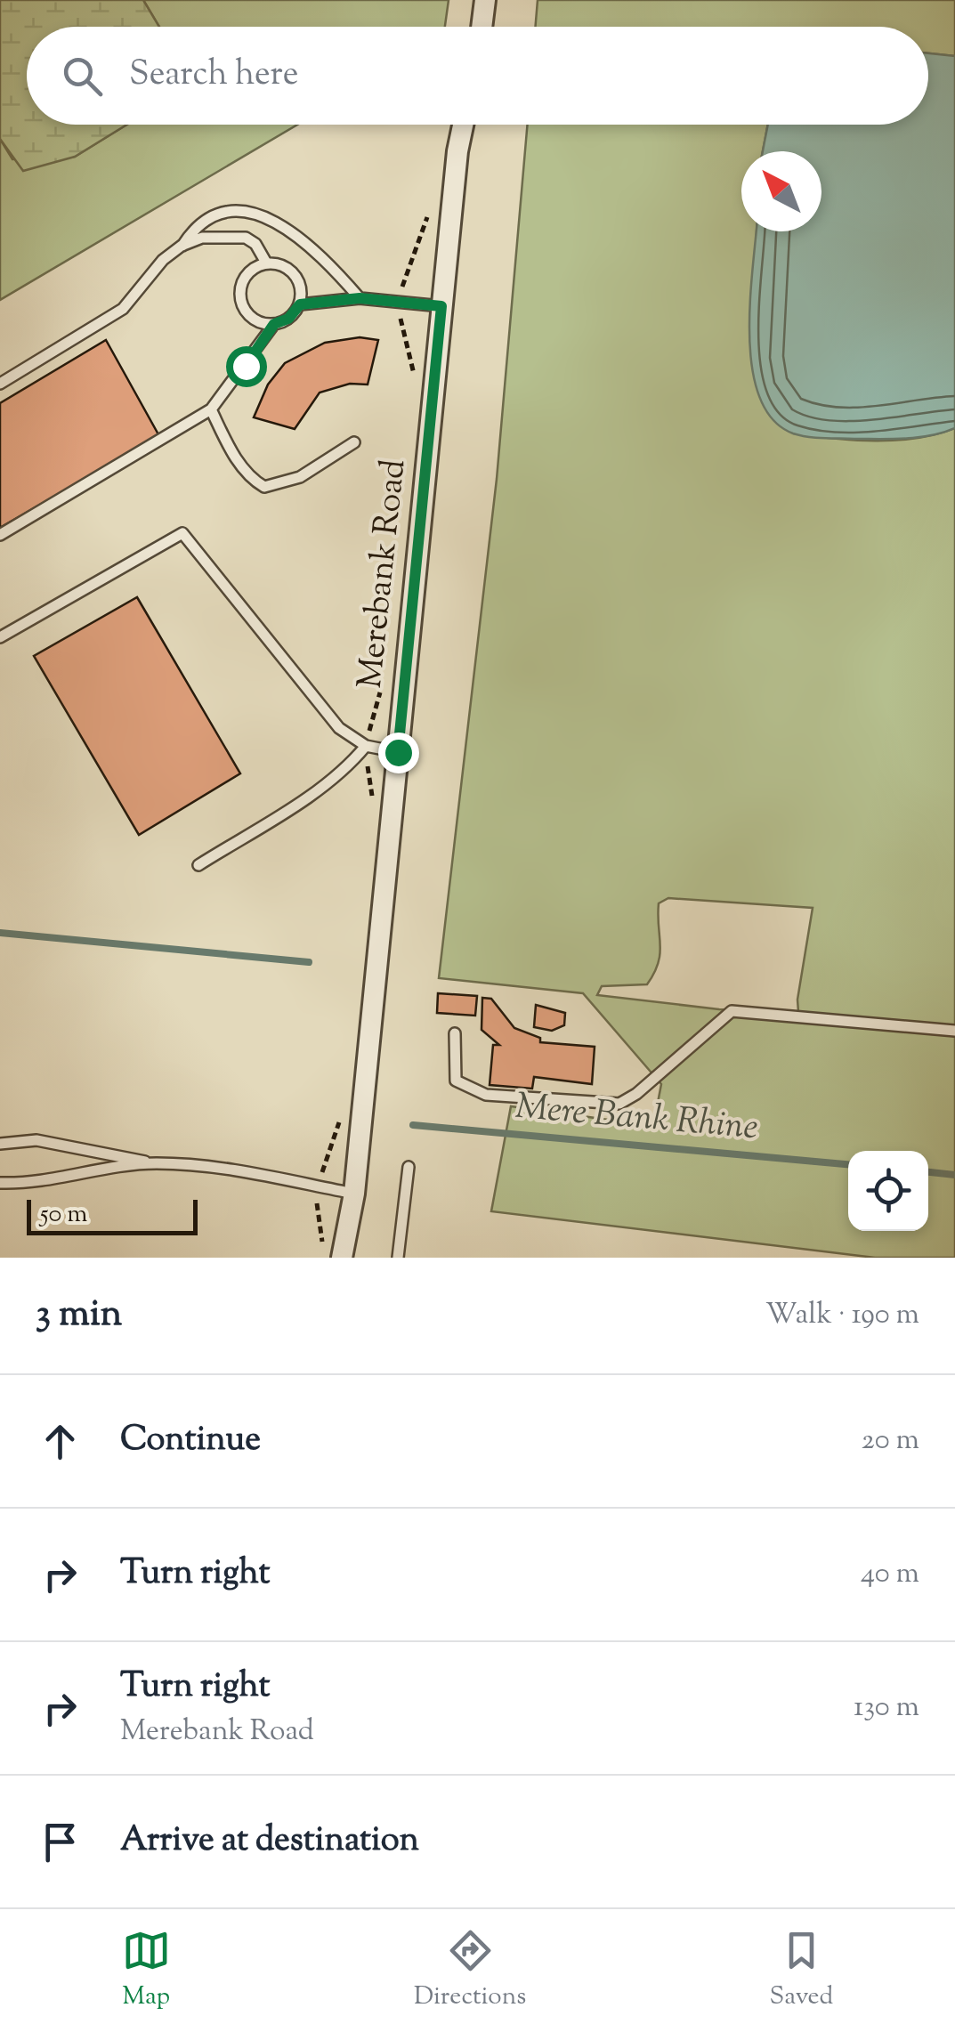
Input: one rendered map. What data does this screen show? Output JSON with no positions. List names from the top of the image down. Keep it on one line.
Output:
{"streets":{"street":["Merebank Road"]},"water":["Mere Bank Rhine"],"scale_bar":"50 m","north":"top left","page":{"search":"Search here","scale":"50 m","heading":["3 min","Walk · 190 m"],"list":[["Continue","20 m"],["Turn right","40 m"],["Turn right","Merebank Road","130 m"],"Arrive at destination"],"nav":["Map","Directions","Saved"]}}
